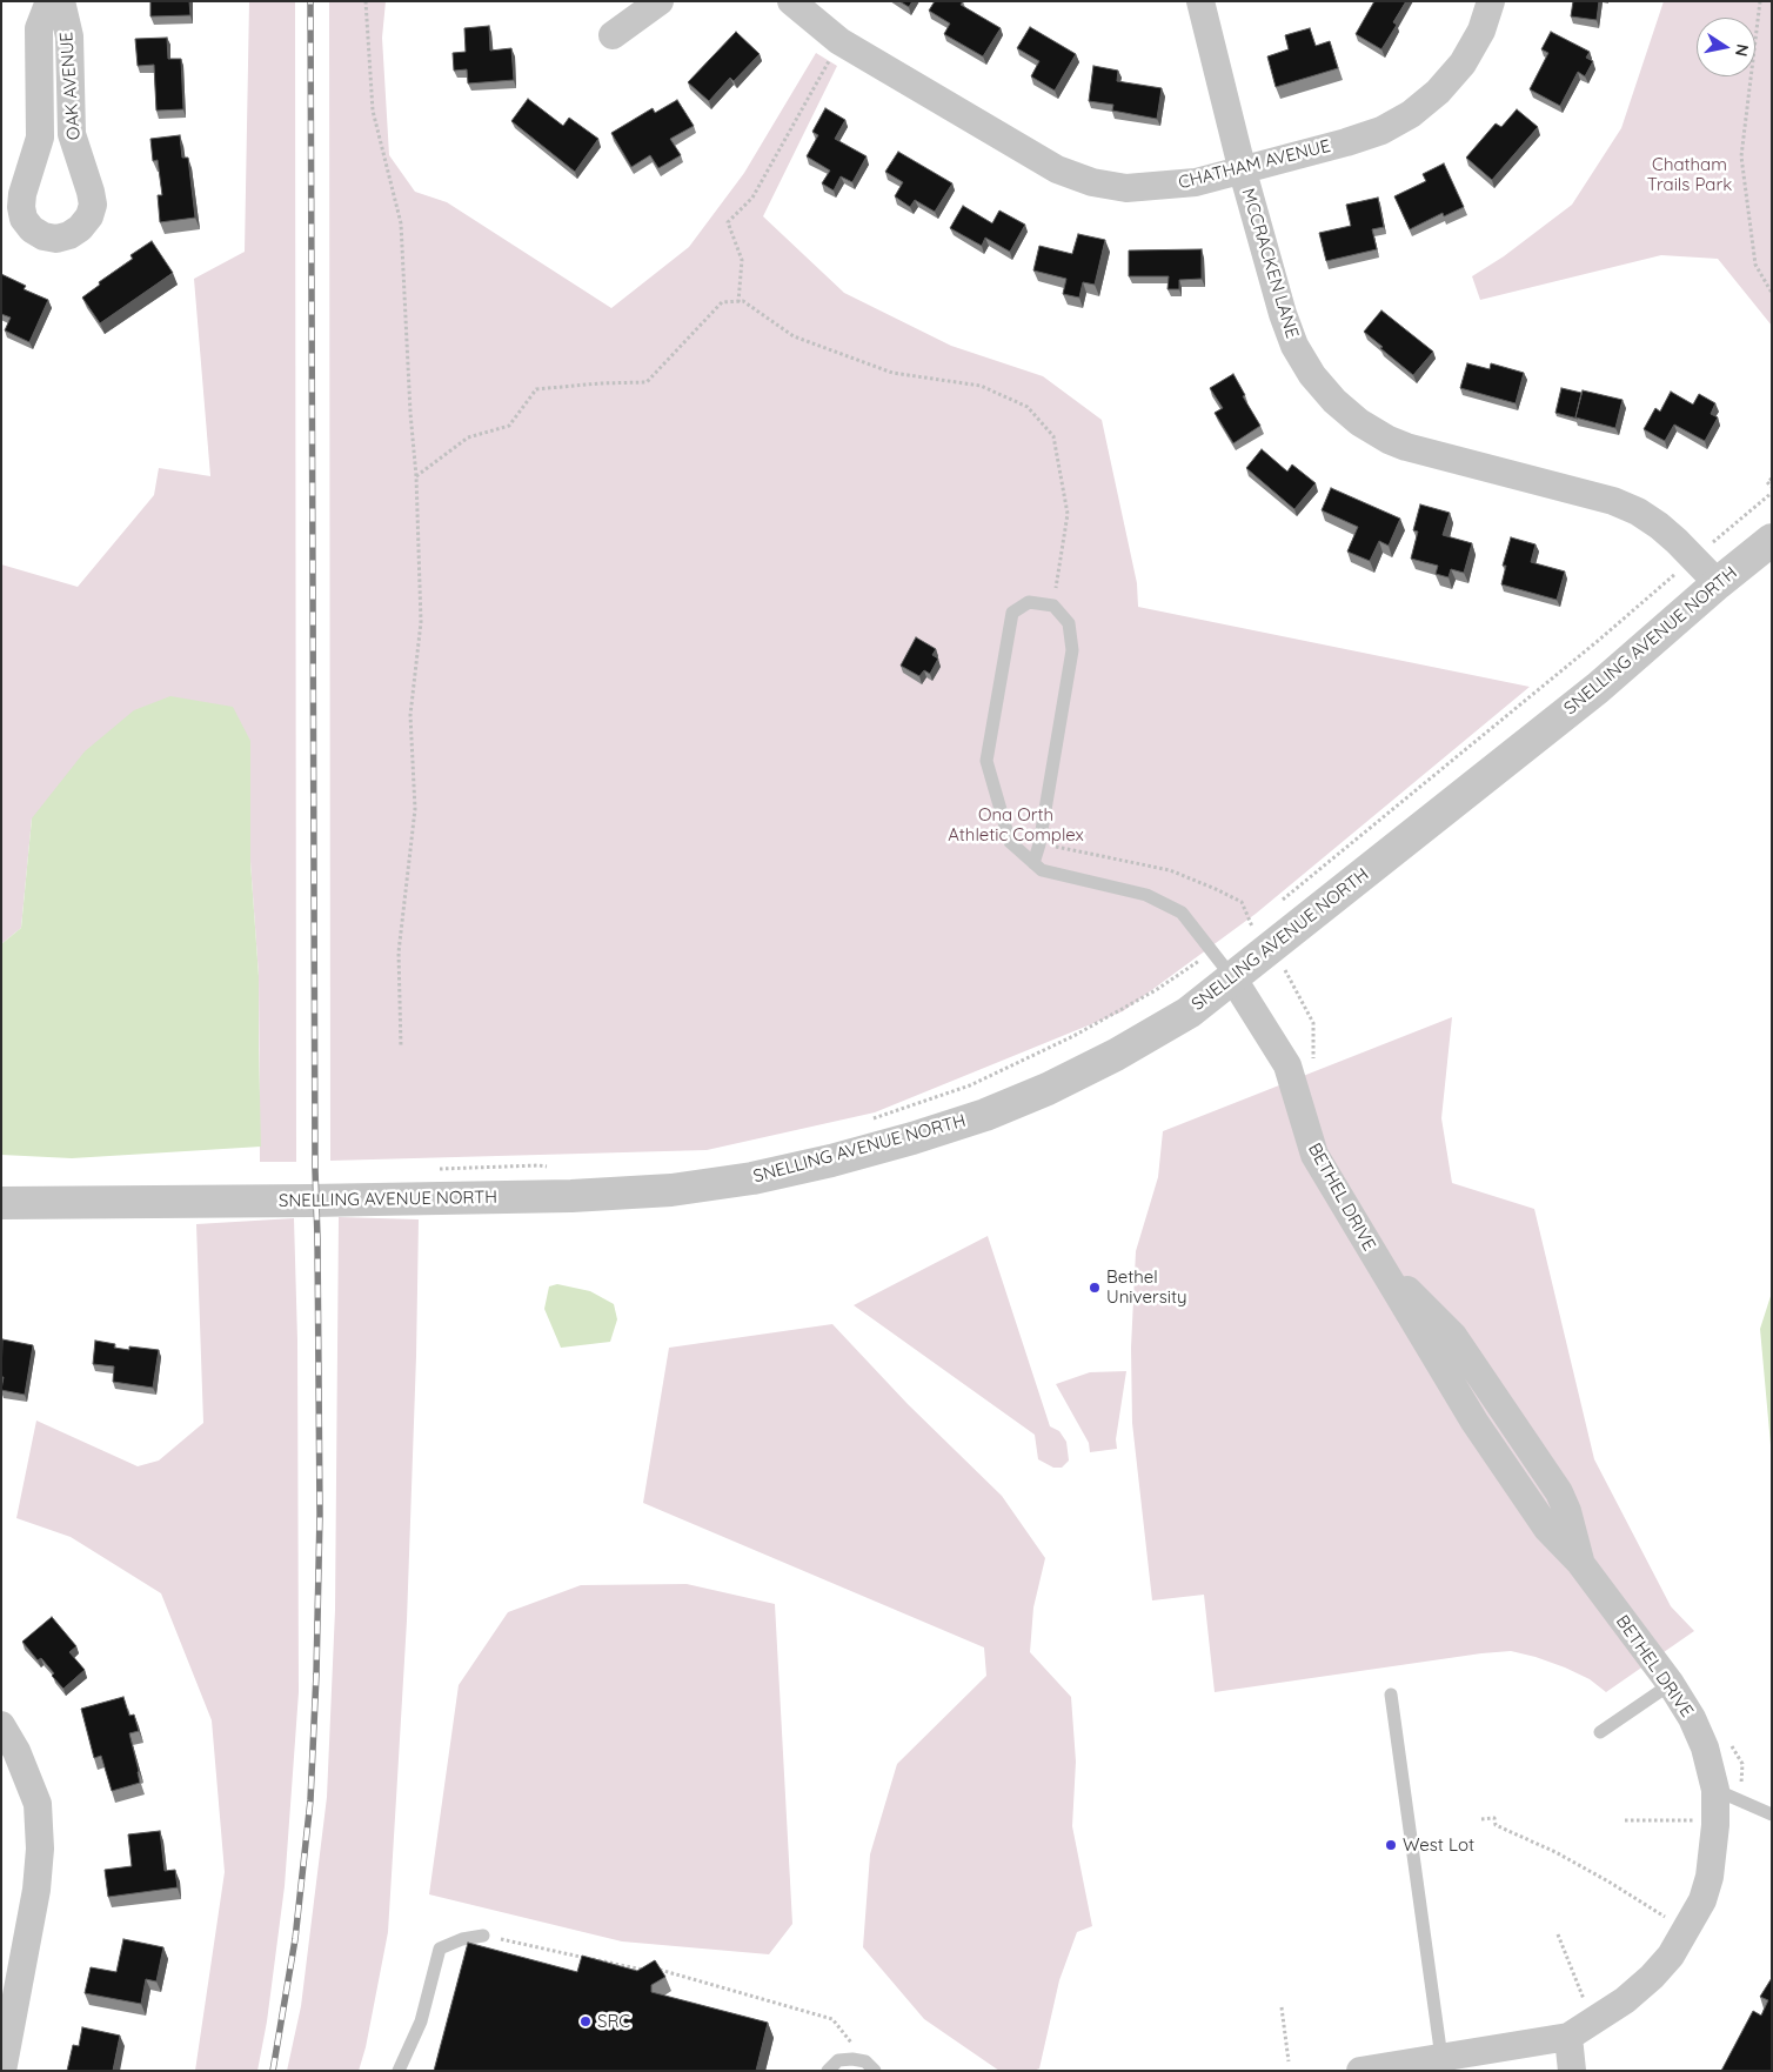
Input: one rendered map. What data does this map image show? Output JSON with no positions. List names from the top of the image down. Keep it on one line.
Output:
{"streets":{"street":["OAK AVENUE","CHATHAM AVENUE","MCCRACKEN LANE","SNELLING AVENUE NORTH","BETHEL DRIVE"]},"crossings":[["CHATHAM AVENUE","MCCRACKEN LANE"],["MCCRACKEN LANE","SNELLING AVENUE NORTH"],["SNELLING AVENUE NORTH","BETHEL DRIVE"]],"parks":["Chatham Trails Park","Ona Orth Athletic Complex"],"places":["Bethel University","West Lot","SRC"],"north":"right"}
